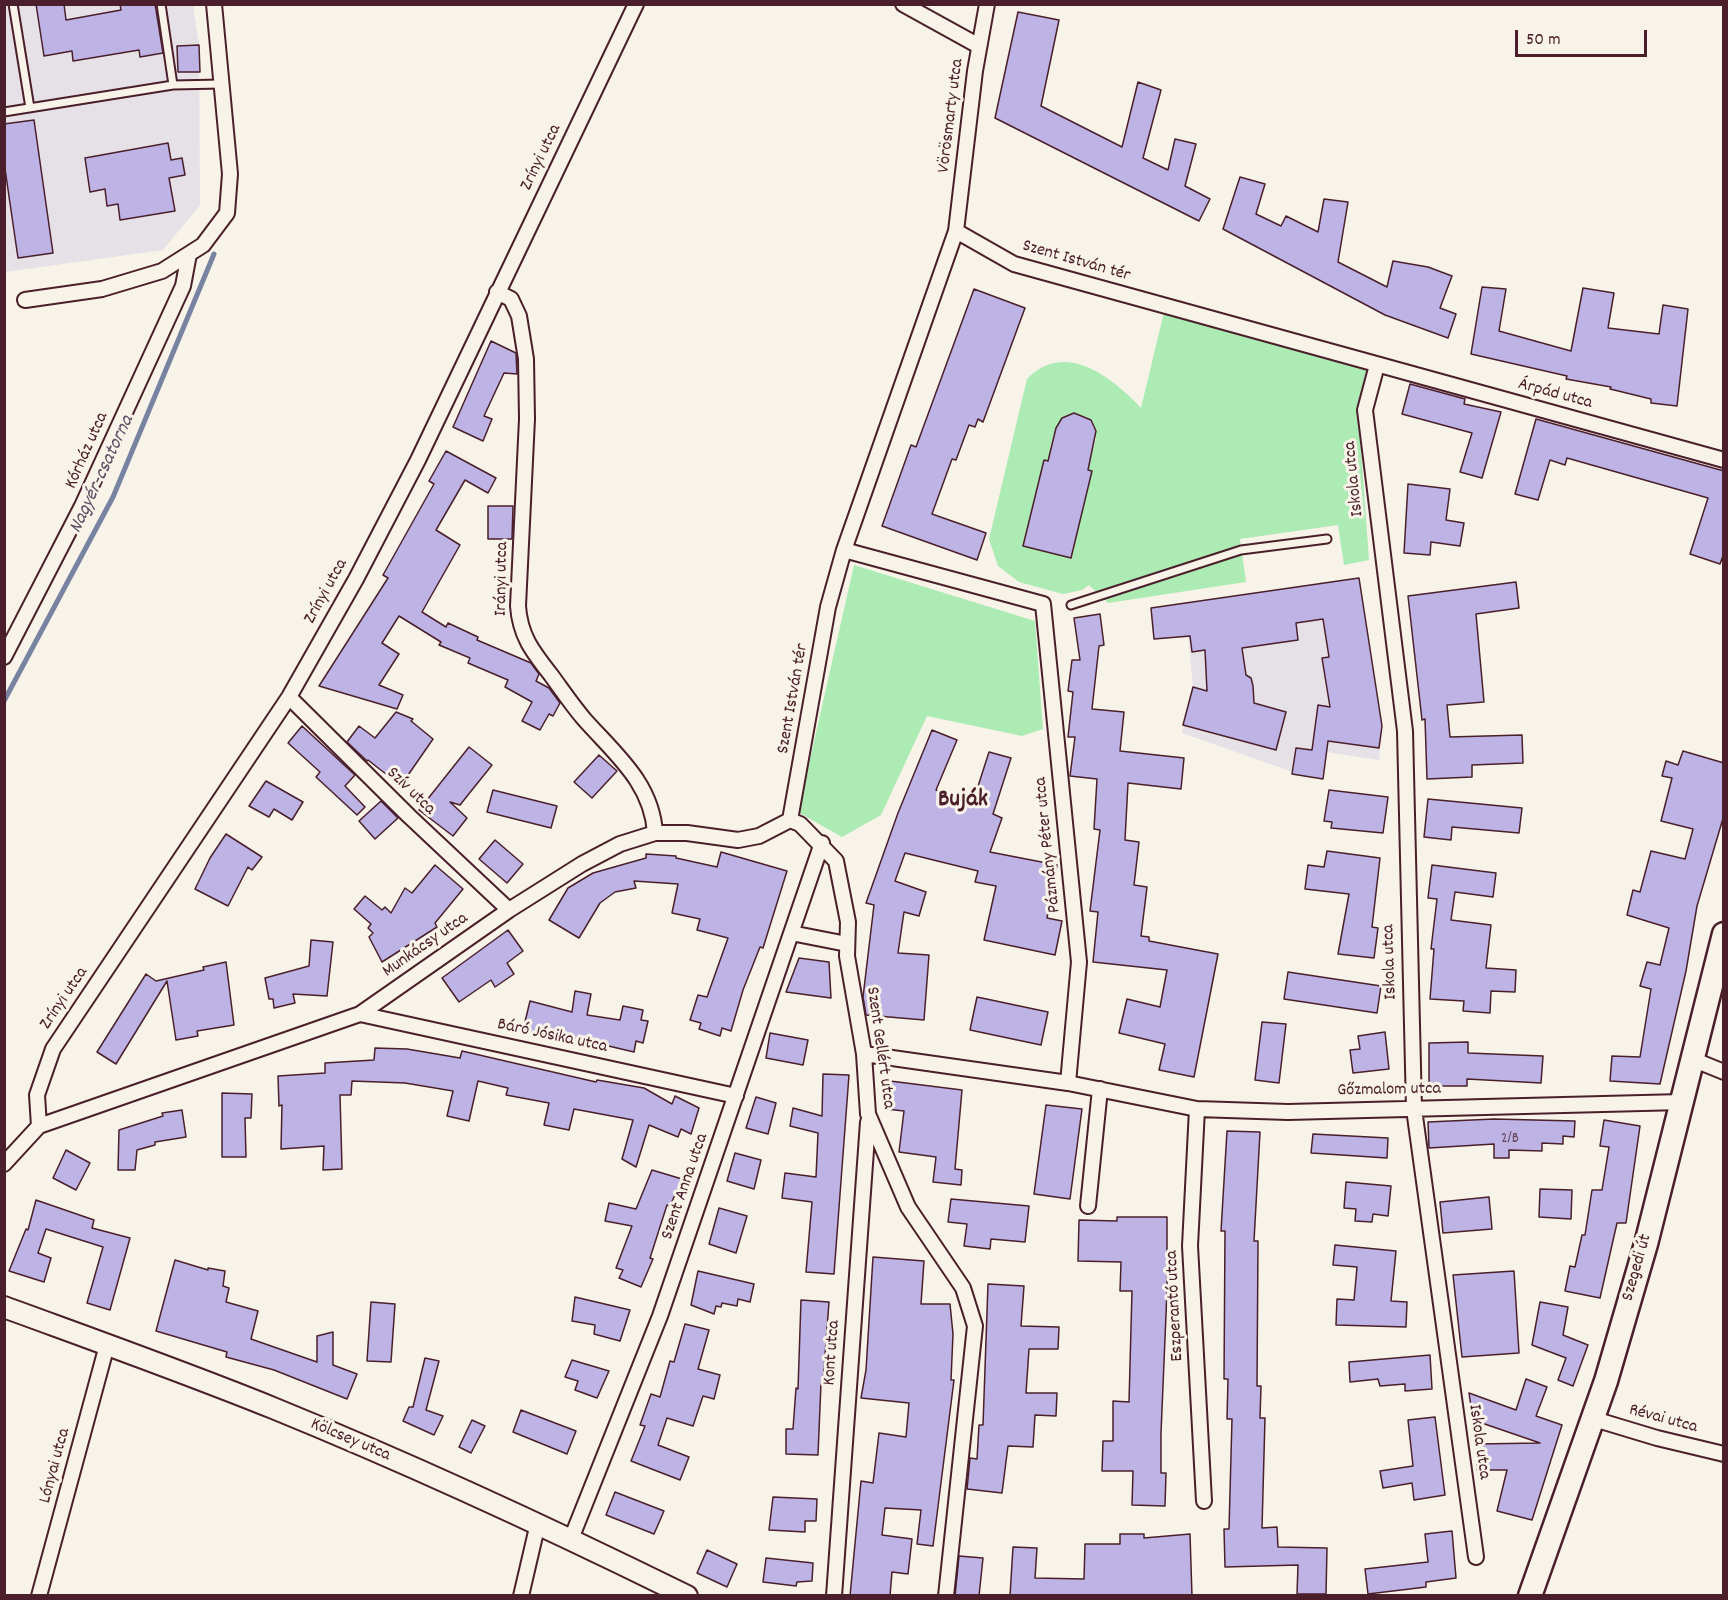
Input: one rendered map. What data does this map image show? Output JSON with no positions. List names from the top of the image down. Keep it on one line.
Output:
{"streets":{"main road":["Szegedi út","Kölcsey utca"],"street":["Vörösmarty utca","Zrínyi utca","Szent István tér","Árpád utca","Kórház utca","Iskola utca","Irányi utca","Szív utca","Pázmány Péter utca","Munkácsy utca","Báró Jósika utca","Szent Gellért utca","Gőzmalom utca","Szent Anna utca","Eszperantó utca","Kont utca","Révai utca","Lónyai utca"]},"crossings":[["Vörösmarty utca","Szent István tér"],["Zrínyi utca","Irányi utca"],["Zrínyi utca","Szív utca"],["Zrínyi utca","Munkácsy utca"],["Szent István tér","Árpád utca"],["Szent István tér","Iskola utca"],["Szent István tér","Pázmány Péter utca"],["Szent István tér","Munkácsy utca"],["Árpád utca","Iskola utca"],["Iskola utca","Gőzmalom utca"],["Irányi utca","Munkácsy utca"],["Szív utca","Munkácsy utca"],["Pázmány Péter utca","Gőzmalom utca"],["Munkácsy utca","Báró Jósika utca"],["Báró Jósika utca","Szent Anna utca"],["Szent Gellért utca","Gőzmalom utca"],["Szent Gellért utca","Szent Anna utca"],["Szent Gellért utca","Kont utca"],["Gőzmalom utca","Szegedi út"],["Gőzmalom utca","Eszperantó utca"],["Szent Anna utca","Kölcsey utca"],["Szegedi út","Révai utca"],["Kölcsey utca","Lónyai utca"]],"districts":["Buják"],"water":["Nagyér-csatorna"],"house_numbers":["2/B"],"scale_bar":"50 m"}
